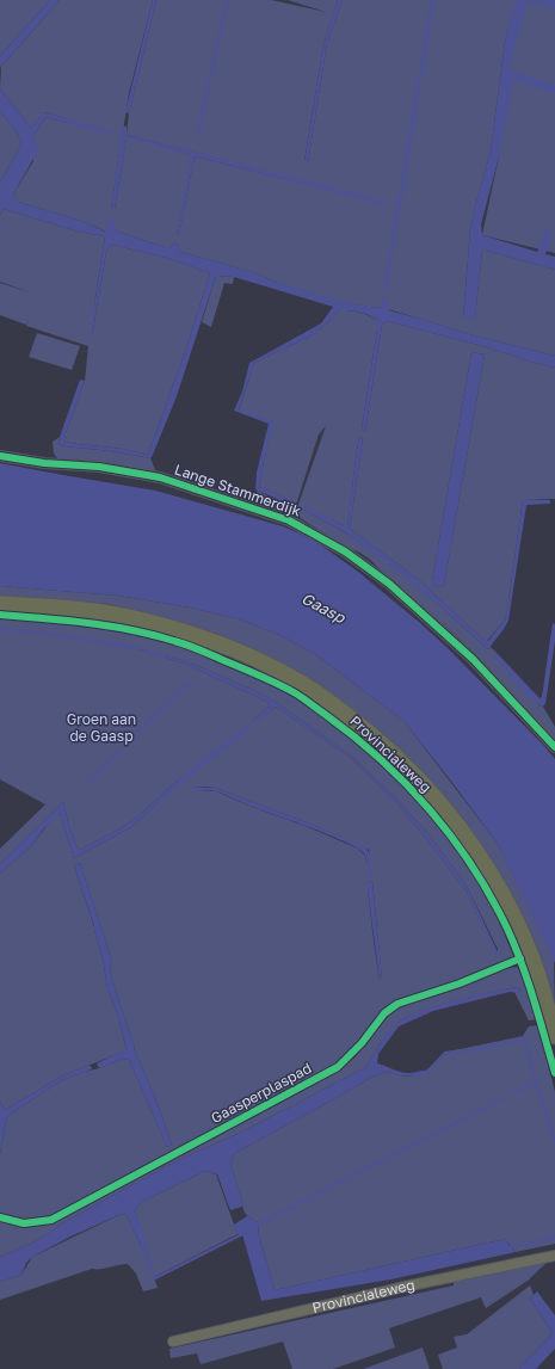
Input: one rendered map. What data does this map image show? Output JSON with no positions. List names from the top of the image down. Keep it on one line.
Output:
{"streets":{"main road":["Provincialeweg"],"street":["Lange Stammerdijk"],"cycle path":["Gaasperplaspad"]},"water":["Gaasp"],"parks":["Groen aan de Gaasp"]}
